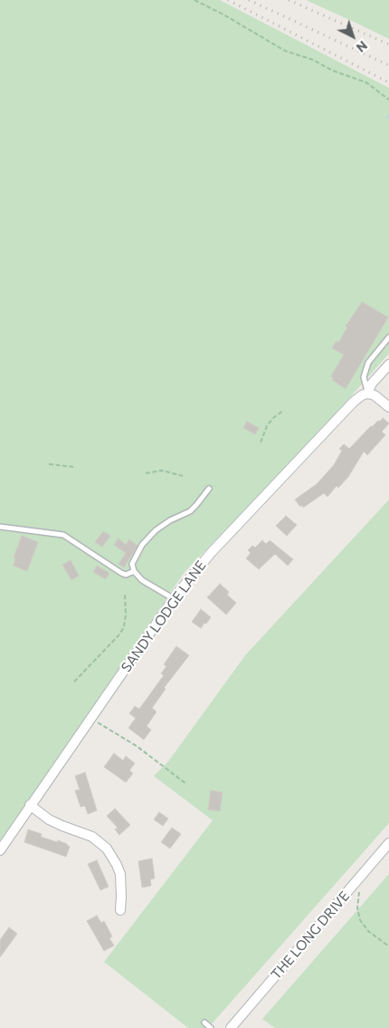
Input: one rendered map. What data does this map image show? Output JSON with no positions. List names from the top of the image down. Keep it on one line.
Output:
{"streets":{"street":["SANDY LODGE LANE","THE LONG DRIVE"]},"north":"bottom right"}
